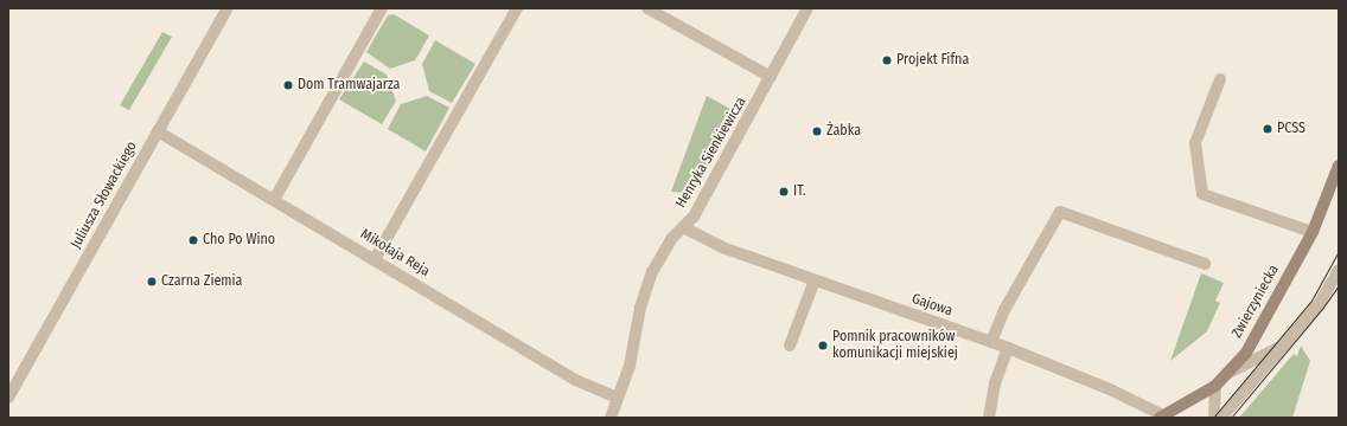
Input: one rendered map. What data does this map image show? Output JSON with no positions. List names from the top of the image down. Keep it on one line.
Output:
{"streets":{"street":["Henryka Sienkiewicza","Juliusza Słowackiego","Mikołaja Reja","Zwierzyniecka","Gajowa"]},"crossings":[["Henryka Sienkiewicza","Mikołaja Reja"],["Henryka Sienkiewicza","Gajowa"],["Juliusza Słowackiego","Mikołaja Reja"],["Zwierzyniecka","Gajowa"]],"places":["Projekt Fifna","Dom Tramwajarza","PCSS","Żabka","IT.","Cho Po Wino","Czarna Ziemia","Pomnik pracowników komunikacji miejskiej"]}
